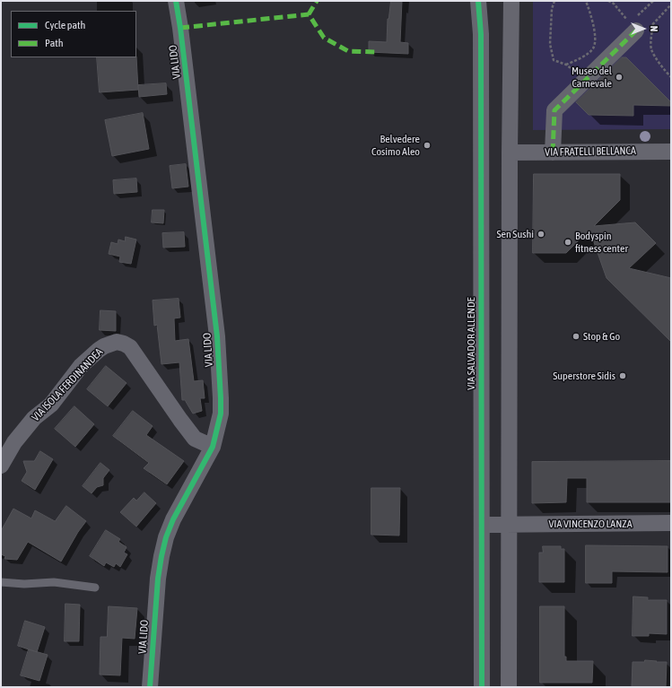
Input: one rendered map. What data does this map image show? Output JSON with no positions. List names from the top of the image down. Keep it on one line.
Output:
{"streets":{"street":["VIA LIDO","VIA FRATELLI BELLANCA","VIA SALVADOR ALLENDE","VIA ISOLA FERDINANDEA","VIA VINCENZO LANZA"]},"crossings":[["VIA LIDO","VIA ISOLA FERDINANDEA"],["VIA SALVADOR ALLENDE","VIA VINCENZO LANZA"]],"places":["Museo del Carnevale","Belvedere Cosimo Aleo","Sen Sushi","Bodyspin fitness center","Stop & Go","Superstore Sidis"],"legend":["Cycle path","Path"],"north":"right"}
